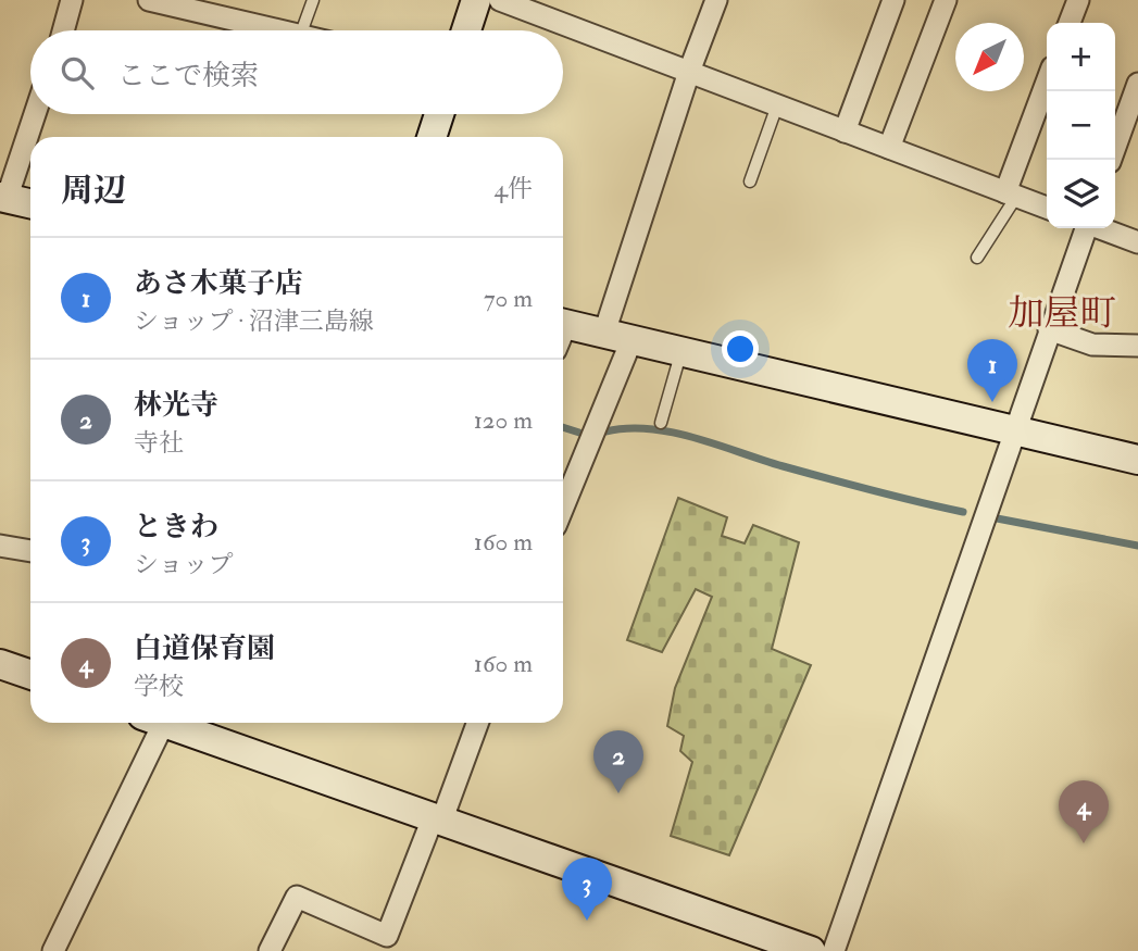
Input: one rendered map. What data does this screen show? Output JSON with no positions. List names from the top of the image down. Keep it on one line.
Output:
{"districts":["加屋町"],"north":"bottom left","page":{"map_buttons":["+","−"],"search":"ここで検索","heading":["周辺","4件"],"list":[{"mark":"1","name":"あさ木菓子店","note":"ショップ · 沼津三島線","value":"70 m"},{"mark":"2","name":"林光寺","note":"寺社","value":"120 m"},{"mark":"3","name":"ときわ","note":"ショップ","value":"160 m"},{"mark":"4","name":"白道保育園","note":"学校","value":"160 m"}],"pins":["1","2","4","3"]}}
